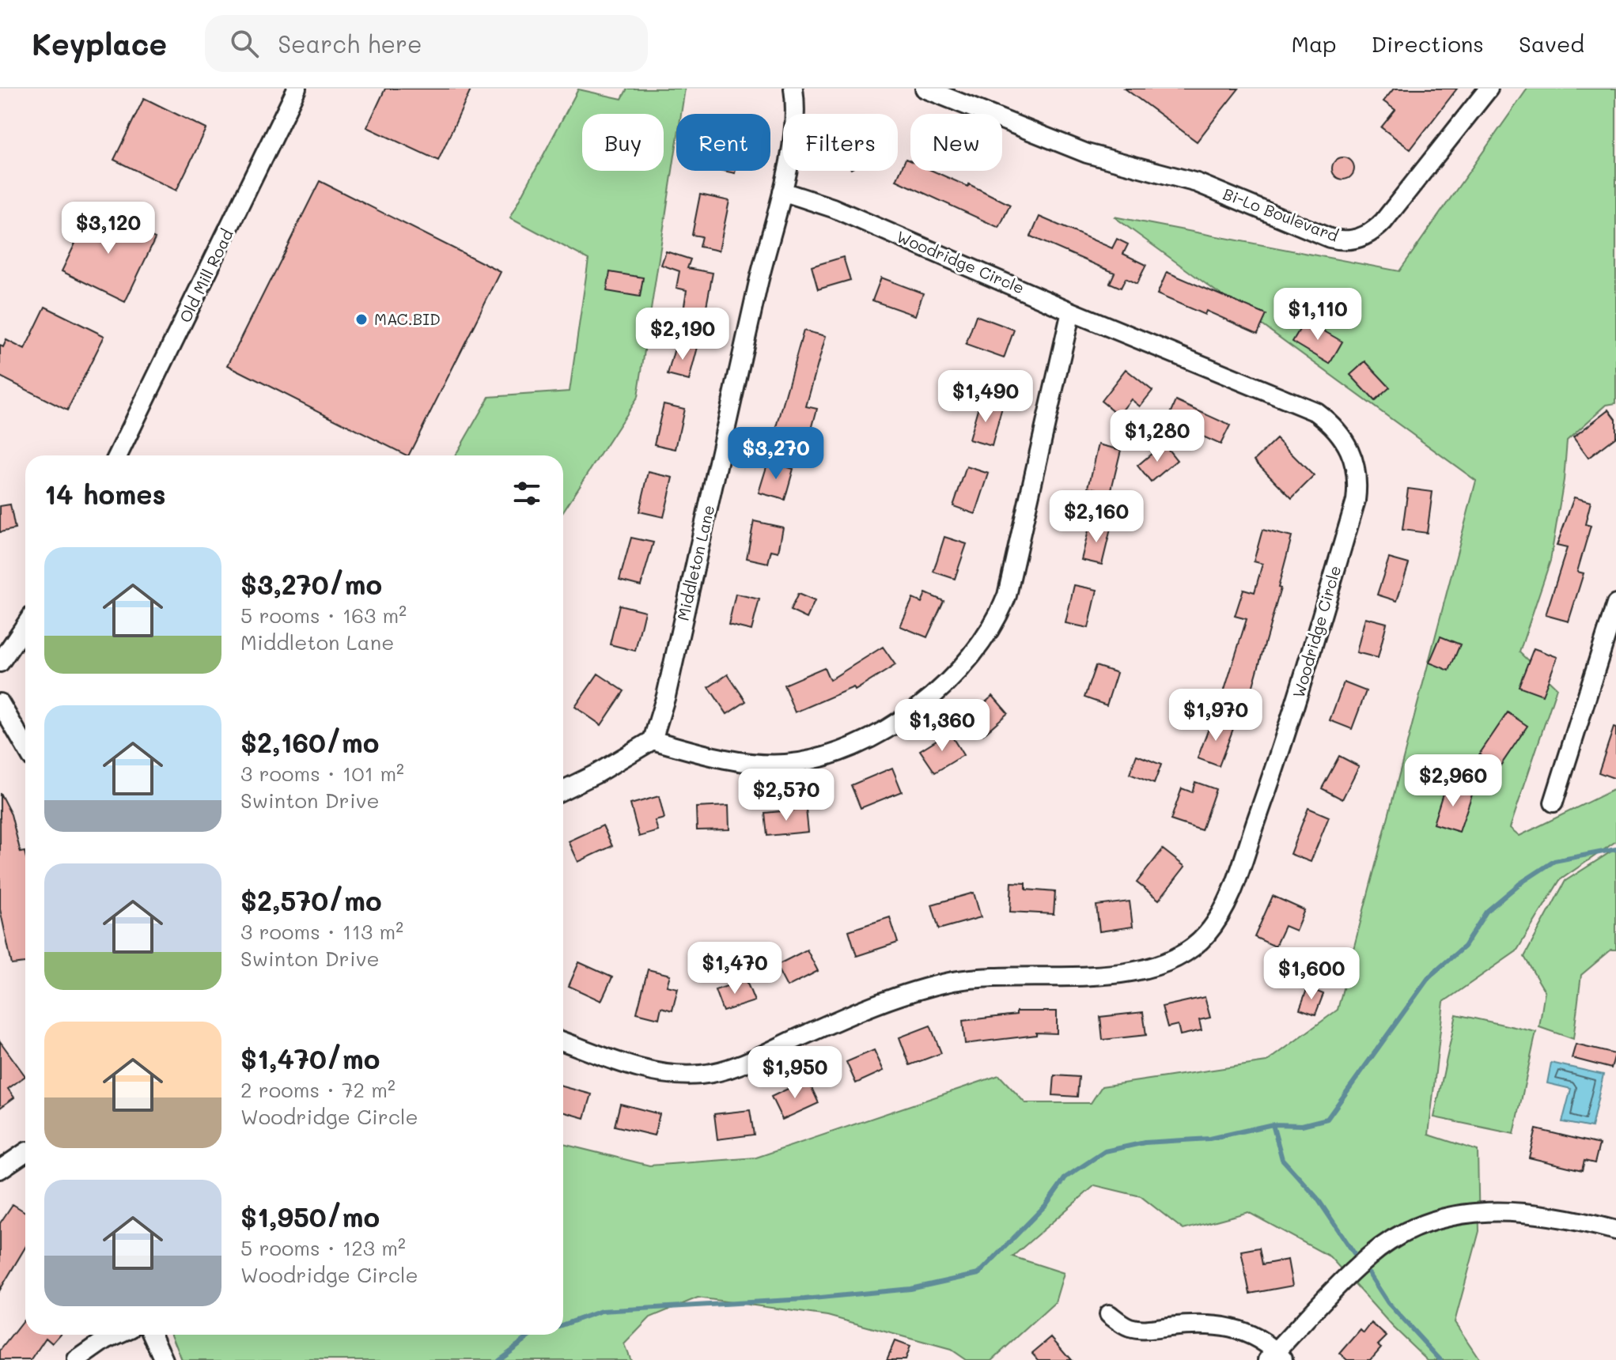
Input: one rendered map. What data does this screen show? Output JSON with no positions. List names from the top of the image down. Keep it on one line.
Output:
{"streets":{"street":["Bi-Lo Boulevard","Woodridge Circle","Old Mill Road","Middleton Lane"]},"crossings":[["Woodridge Circle","Middleton Lane"]],"places":["MAC.BID"],"page":{"header":"Keyplace","search":"Search here","nav":["Map","Directions","Saved"],"chip":["Buy","Rent","Filters","New"],"price":["$3,120","$1,110","$2,190","$1,490","$1,280","$3,270","$2,160","$1,970","$1,360","$2,960","$2,570","$1,470","$1,600","$1,950"],"heading":"14 homes","list":[{"name":"$3,270/mo","note":"5 rooms · 163 m² · Middleton Lane"},{"name":"$2,160/mo","note":"3 rooms · 101 m² · Swinton Drive"},{"name":"$2,570/mo","note":"3 rooms · 113 m² · Swinton Drive"},{"name":"$1,470/mo","note":"2 rooms · 72 m² · Woodridge Circle"},{"name":"$1,950/mo","note":"5 rooms · 123 m² · Woodridge Circle"}]}}
